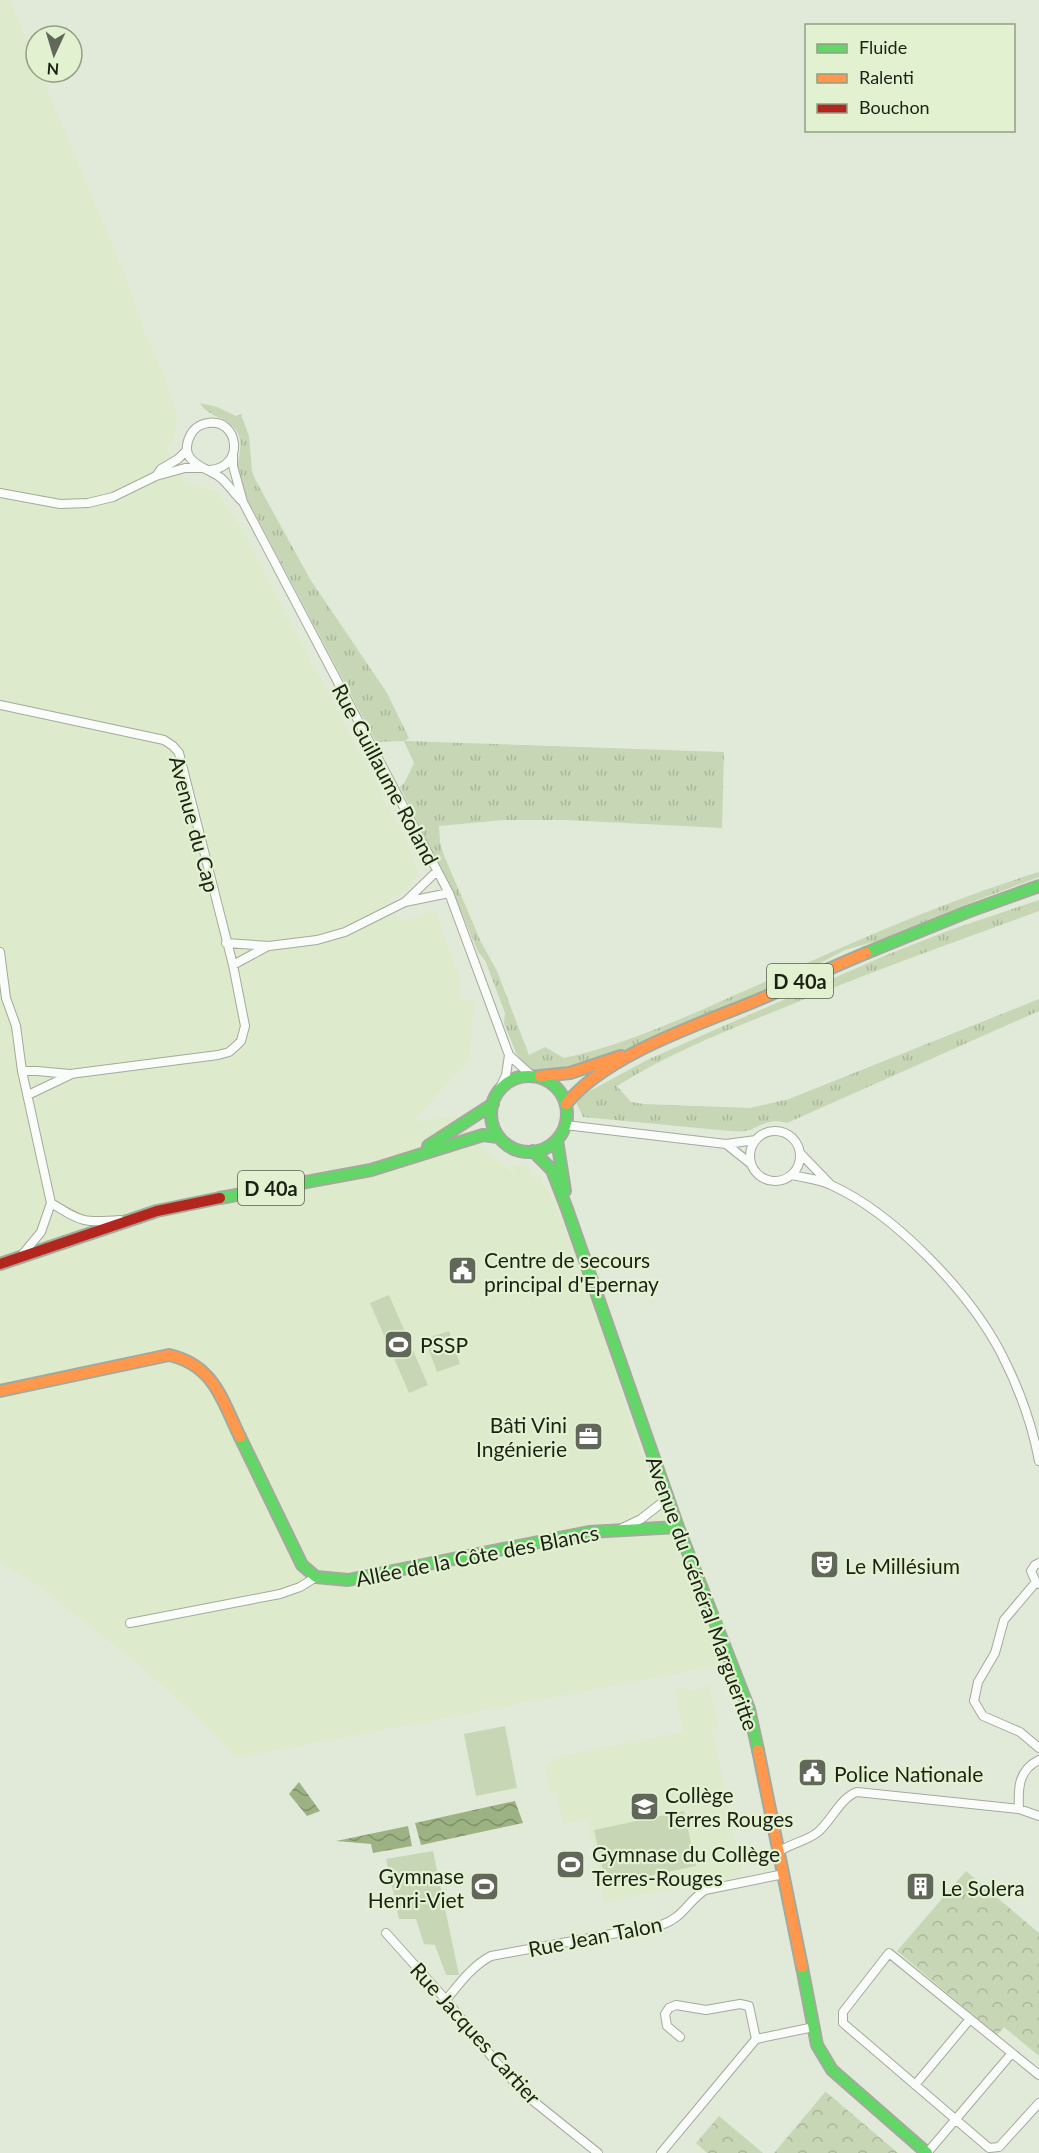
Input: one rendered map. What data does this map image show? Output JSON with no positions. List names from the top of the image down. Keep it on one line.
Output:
{"streets":{"street":["Rue Guillaume Roland","Avenue du Cap","D 40a","Allée de la Côte des Blancs","Avenue du Général Margueritte","Rue Jean Talon","Rue Jacques Cartier"]},"crossings":[["D 40a","Avenue du Général Margueritte"],["Allée de la Côte des Blancs","Avenue du Général Margueritte"],["Avenue du Général Margueritte","Rue Jean Talon"],["Rue Jean Talon","Rue Jacques Cartier"]],"places":{"public building":["Centre de secours principal d'Epernay","Police Nationale"],"sports":["PSSP","Gymnase du Collège Terres-Rouges","Gymnase Henri-Viet"],"office":["Bâti Vini Ingénierie"],"theatre":["Le Millésium"],"school or university":["Collège Terres Rouges"],"building":["Le Solera"]},"legend":["Fluide","Ralenti","Bouchon"],"north":"bottom"}
